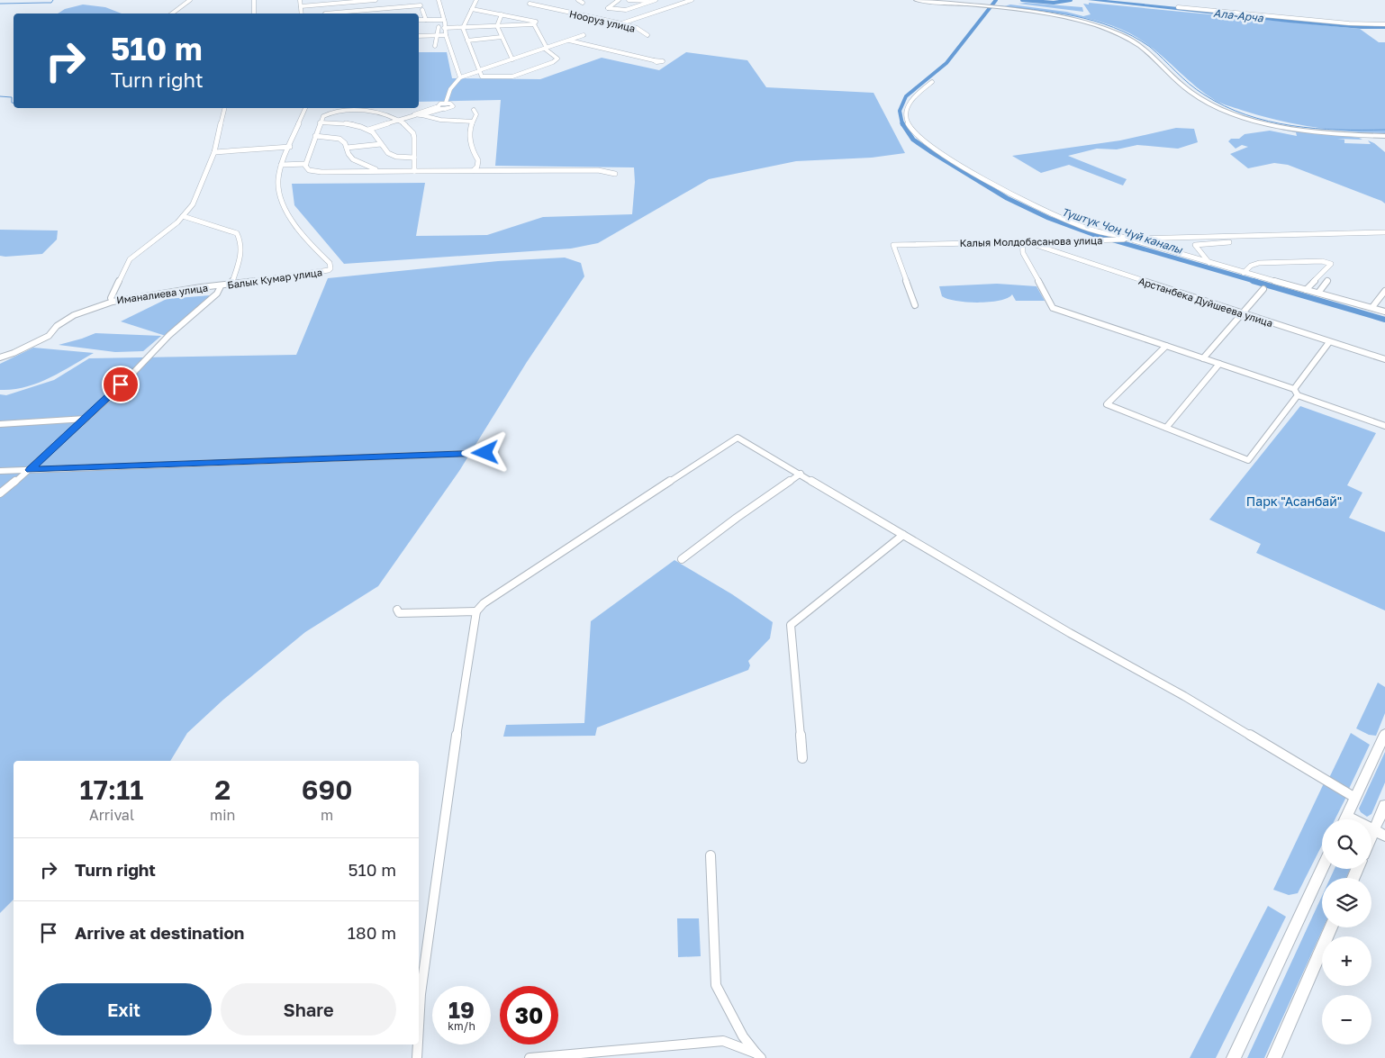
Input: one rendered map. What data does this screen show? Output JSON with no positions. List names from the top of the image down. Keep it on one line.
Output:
{"streets":{"street":["Нооруз улица","Калыя Молдобасанова улица","Балык Кумар улица","Иманалиева улица","Арстанбека Дуйшеева улица"]},"crossings":[["Калыя Молдобасанова улица","Арстанбека Дуйшеева улица"],["Балык Кумар улица","Иманалиева улица"]],"water":["Ала-Арча","Түштүк Чоң Чүй каналы"],"parks":["Парк \"Асанбай\""],"page":{"turn":["510 m","Turn right"],"eta":["17:11","Arrival","2","min","690","m"],"map_buttons":["+","−"],"list":[{"name":"Turn right","value":"510 m"},{"name":"Arrive at destination","value":"180 m"}],"buttons":["Exit","Share"],"speed":"19 km/h","limit":"30"}}
